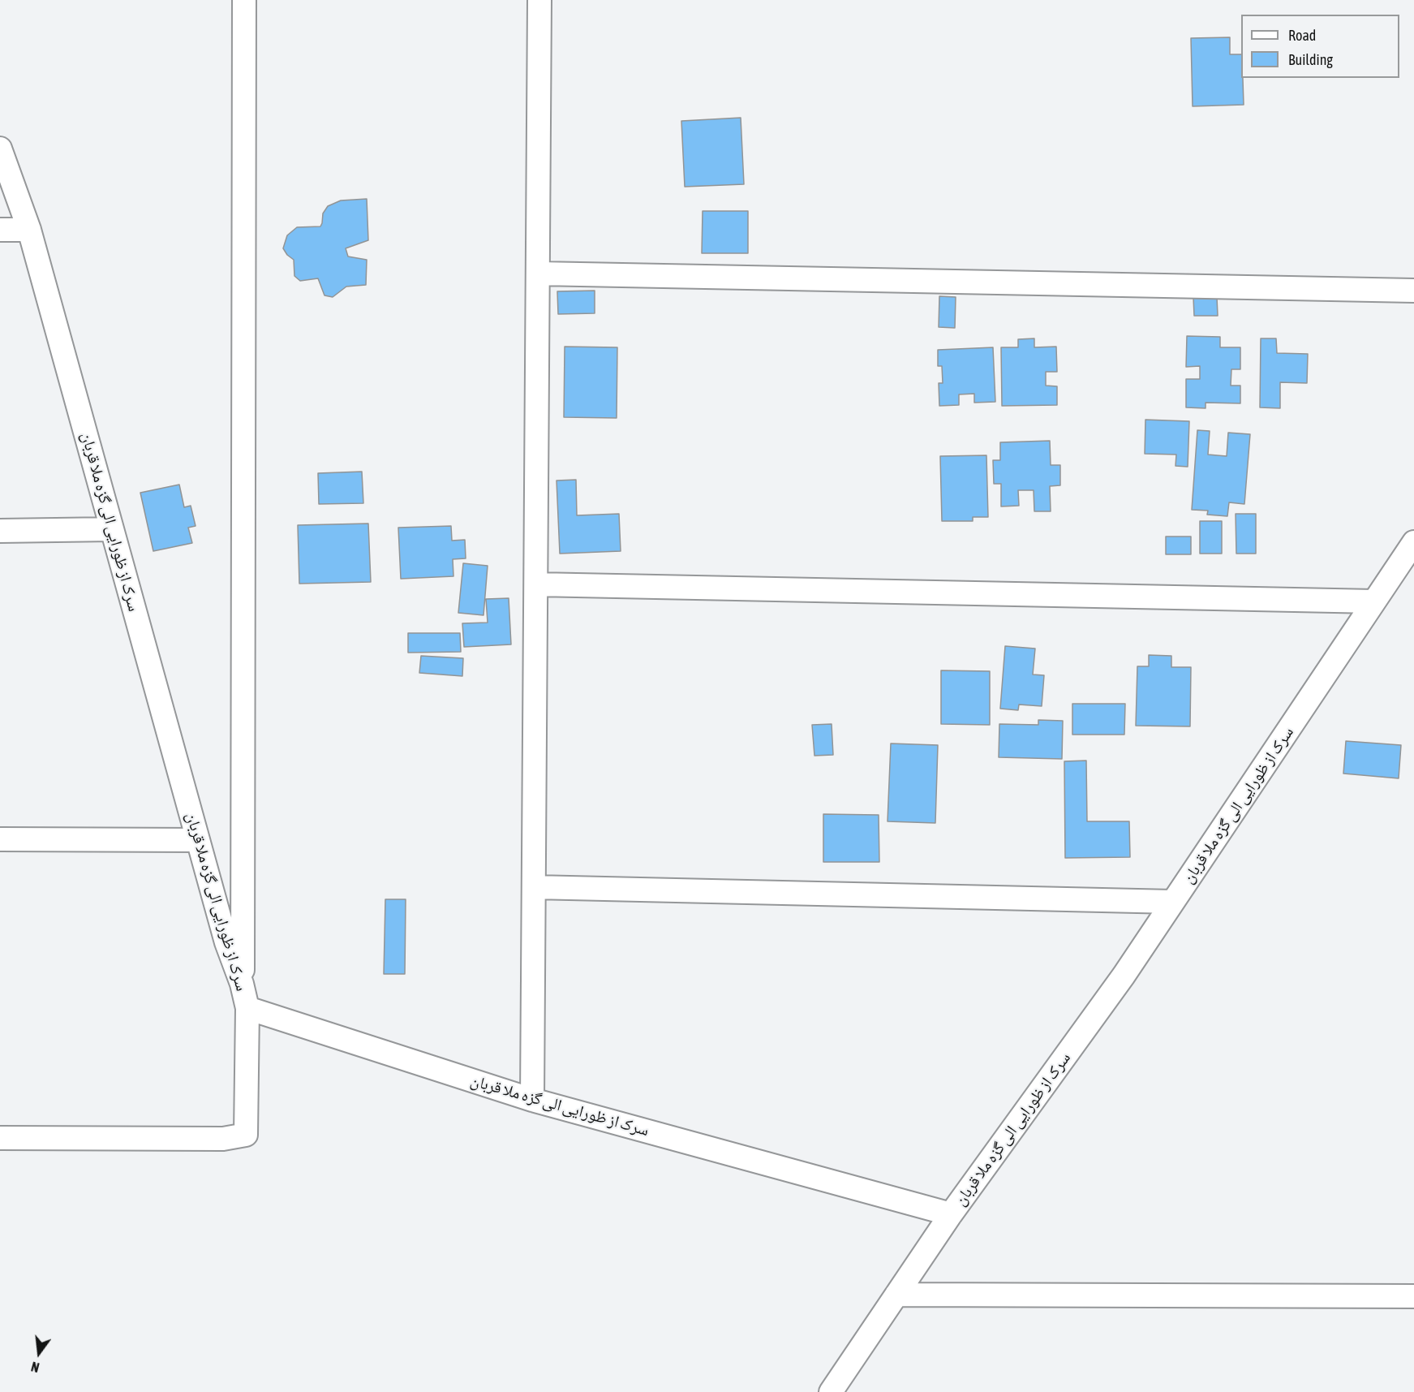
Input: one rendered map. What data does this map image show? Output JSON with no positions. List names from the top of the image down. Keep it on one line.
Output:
{"streets":{"street":["سرک از ظورایی الی گزه ملا قربان"]},"legend":["Road","Building"],"north":"bottom"}
